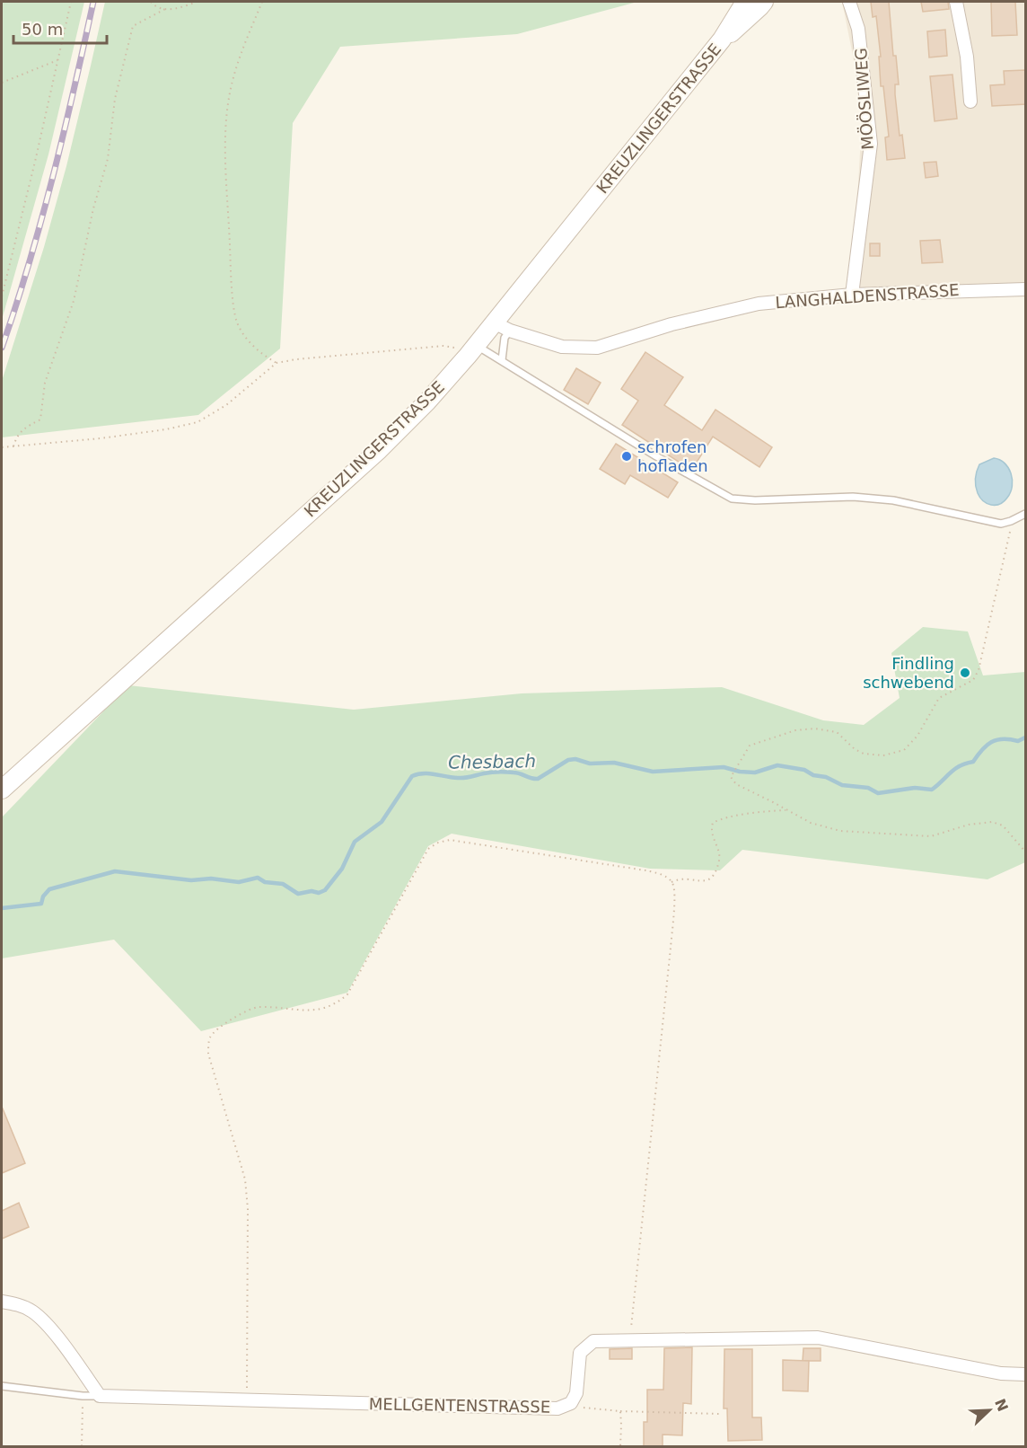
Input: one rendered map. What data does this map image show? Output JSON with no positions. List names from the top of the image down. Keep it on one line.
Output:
{"streets":{"street":["MÖÖSLIWEG","KREUZLINGERSTRASSE","LANGHALDENSTRASSE","MELLGENTENSTRASSE"]},"crossings":[["MÖÖSLIWEG","LANGHALDENSTRASSE"],["KREUZLINGERSTRASSE","LANGHALDENSTRASSE"]],"water":["Chesbach"],"places":["schrofen hofladen","Findling schwebend"],"scale_bar":"50 m","north":"top right"}
